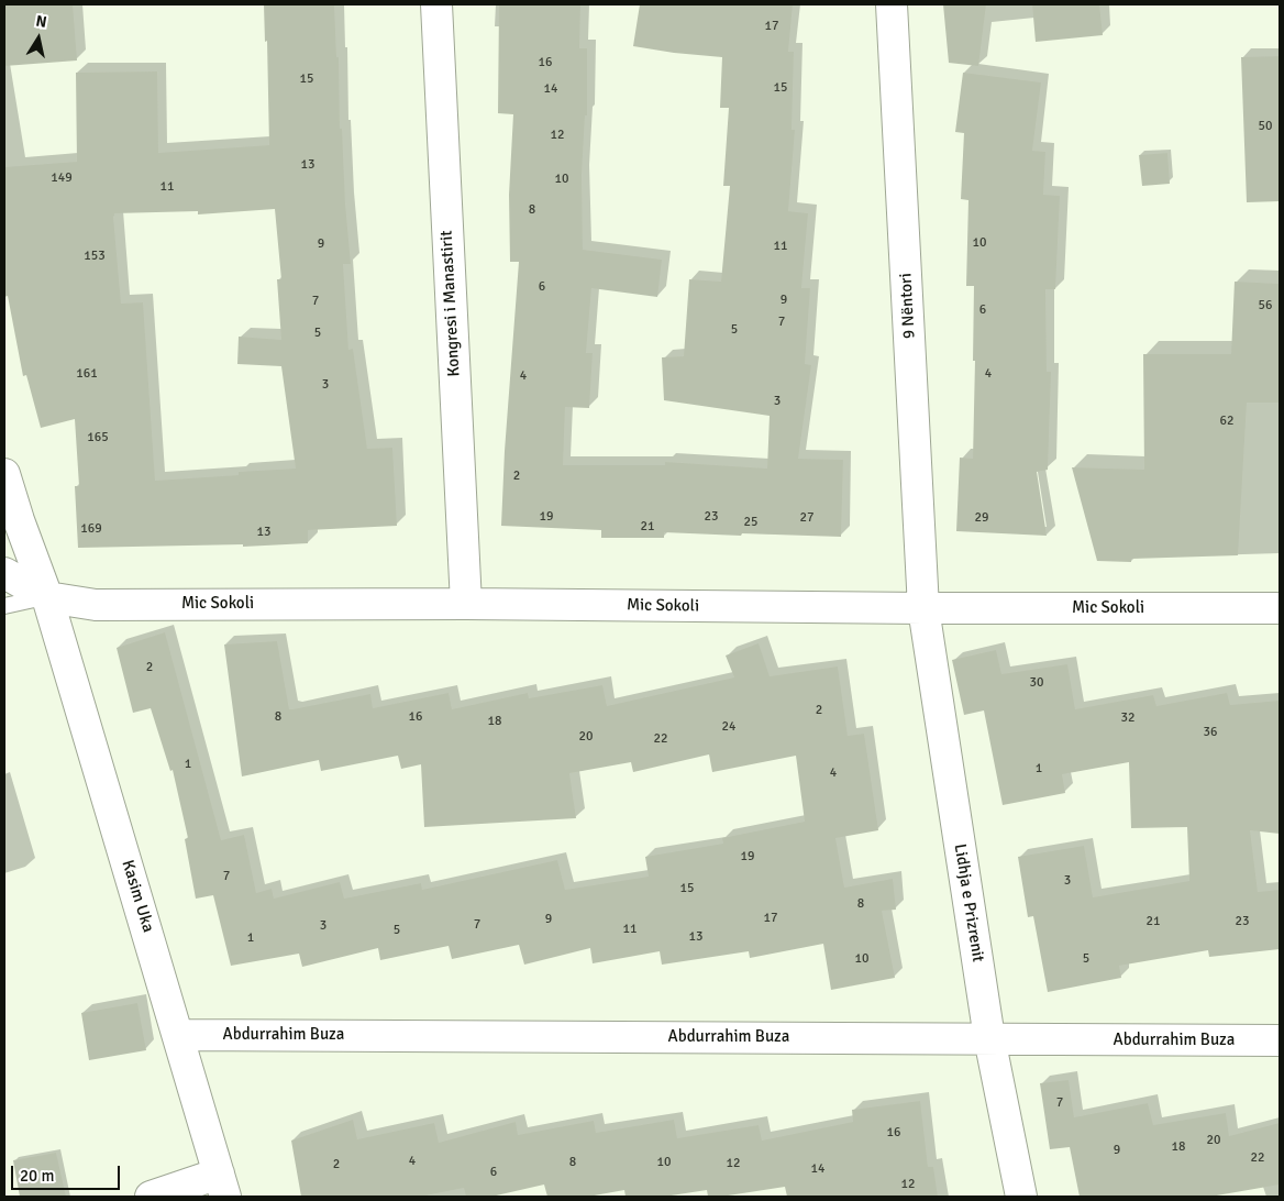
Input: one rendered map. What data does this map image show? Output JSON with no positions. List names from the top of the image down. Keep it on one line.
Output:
{"streets":{"street":["Kongresi i Manastirit","9 Nëntori","Mic Sokoli","Kasim Uka","Lidhja e Prizrenit","Abdurrahim Buza"]},"crossings":[["Kongresi i Manastirit","Mic Sokoli"],["9 Nëntori","Mic Sokoli"],["9 Nëntori","Lidhja e Prizrenit"],["Mic Sokoli","Kasim Uka"],["Mic Sokoli","Lidhja e Prizrenit"],["Kasim Uka","Abdurrahim Buza"],["Lidhja e Prizrenit","Abdurrahim Buza"]],"house_numbers":["17","16","15","15","14","50","12","13","149","10","11","8","10","9","11","153","6","9","7","56","6","7","5","5","161","4","4","3","3","62","165","2","19","23","27","29","25","21","169","13","2","30","2","8","16","32","18","24","36","20","22","1","1","4","19","7","3","15","8","17","9","21","23","7","3","11","5","13","1","10","5","7","16","20","18","9","22","4","8","10","12","2","14","6","12"],"scale_bar":"20 m","north":"top"}
